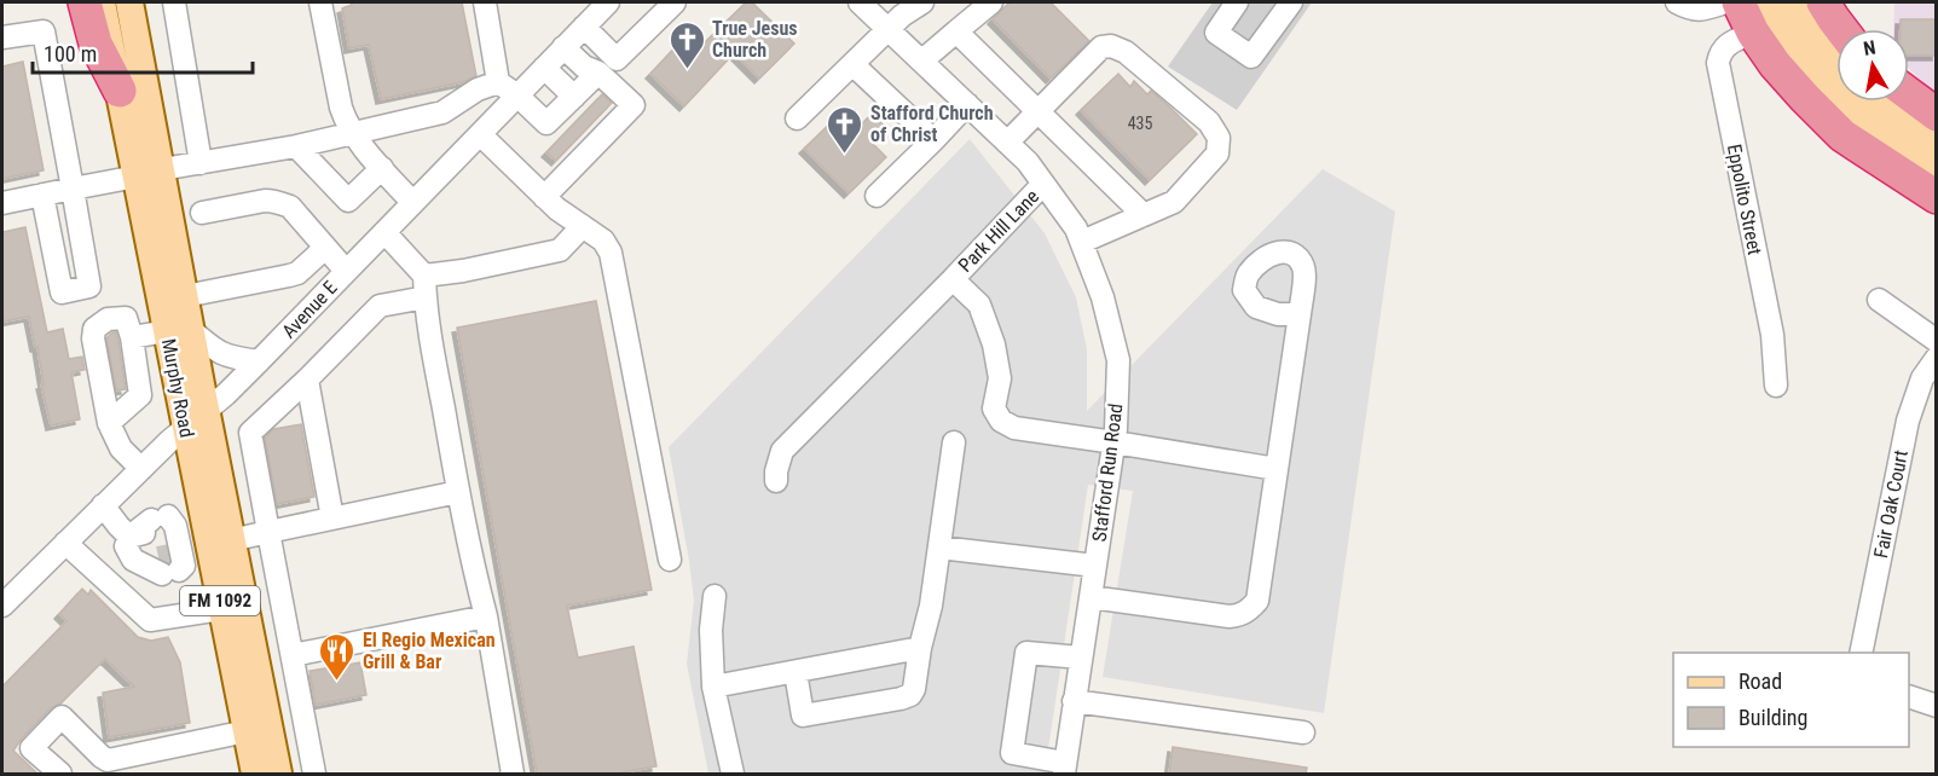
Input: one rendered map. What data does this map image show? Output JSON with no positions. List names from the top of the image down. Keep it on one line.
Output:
{"streets":{"main road":["Murphy Road","FM 1092"],"street":["Eppolito Street","Park Hill Lane","Avenue E","Stafford Run Road","Fair Oak Court"]},"crossings":[["Park Hill Lane","Stafford Run Road"],["Avenue E","Murphy Road"]],"places":{"church":["True Jesus Church","Stafford Church of Christ"],"restaurant":["El Regio Mexican Grill & Bar"]},"house_numbers":["435"],"legend":["Road","Building"],"scale_bar":"100 m","north":"top"}
